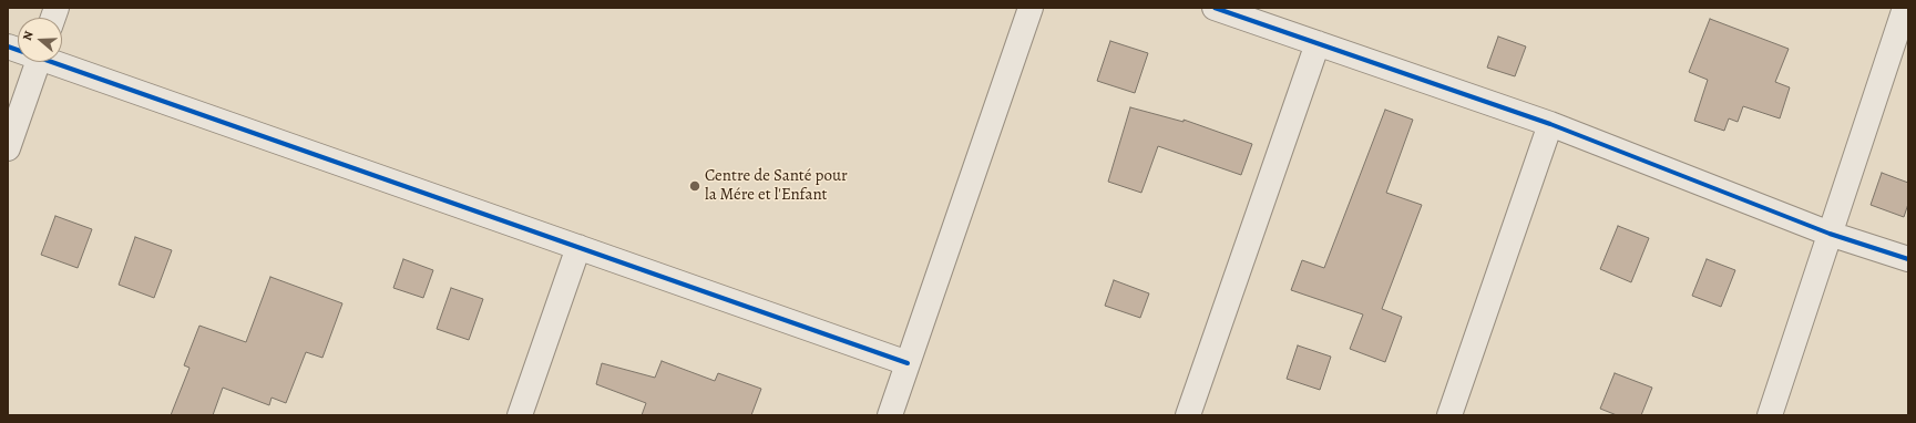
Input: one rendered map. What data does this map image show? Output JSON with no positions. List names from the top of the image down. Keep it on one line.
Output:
{"places":["Centre de Santé pour la Mére et l'Enfant"],"north":"left"}
